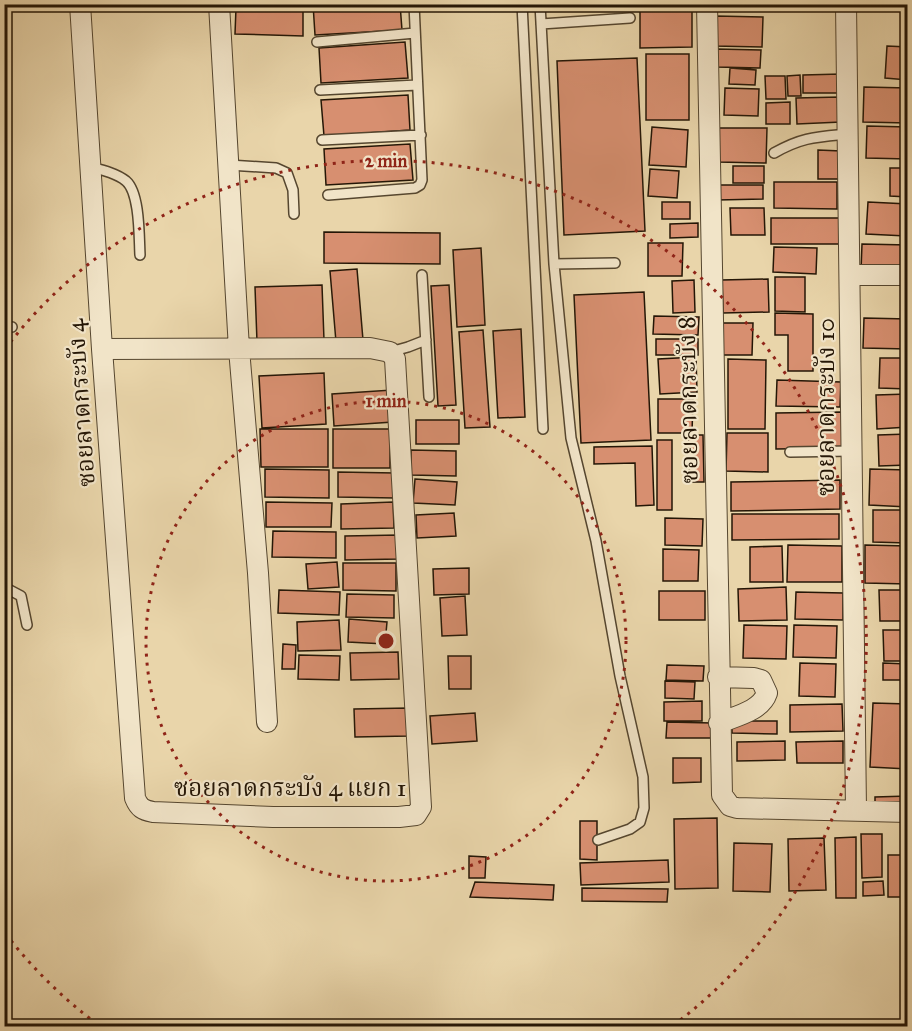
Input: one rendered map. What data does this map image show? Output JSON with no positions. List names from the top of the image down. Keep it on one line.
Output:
{"streets":{"street":["ซอยลาดกระบัง 8","ซอยลาดกระบัง 4","ซอยลาดกระบัง 10","ซอยลาดกระบัง 4 แยก 1"]},"crossings":[["ซอยลาดกระบัง 8","ซอยลาดกระบัง 10"],["ซอยลาดกระบัง 4","ซอยลาดกระบัง 4 แยก 1"]],"rings":["2 min","1 min"]}
